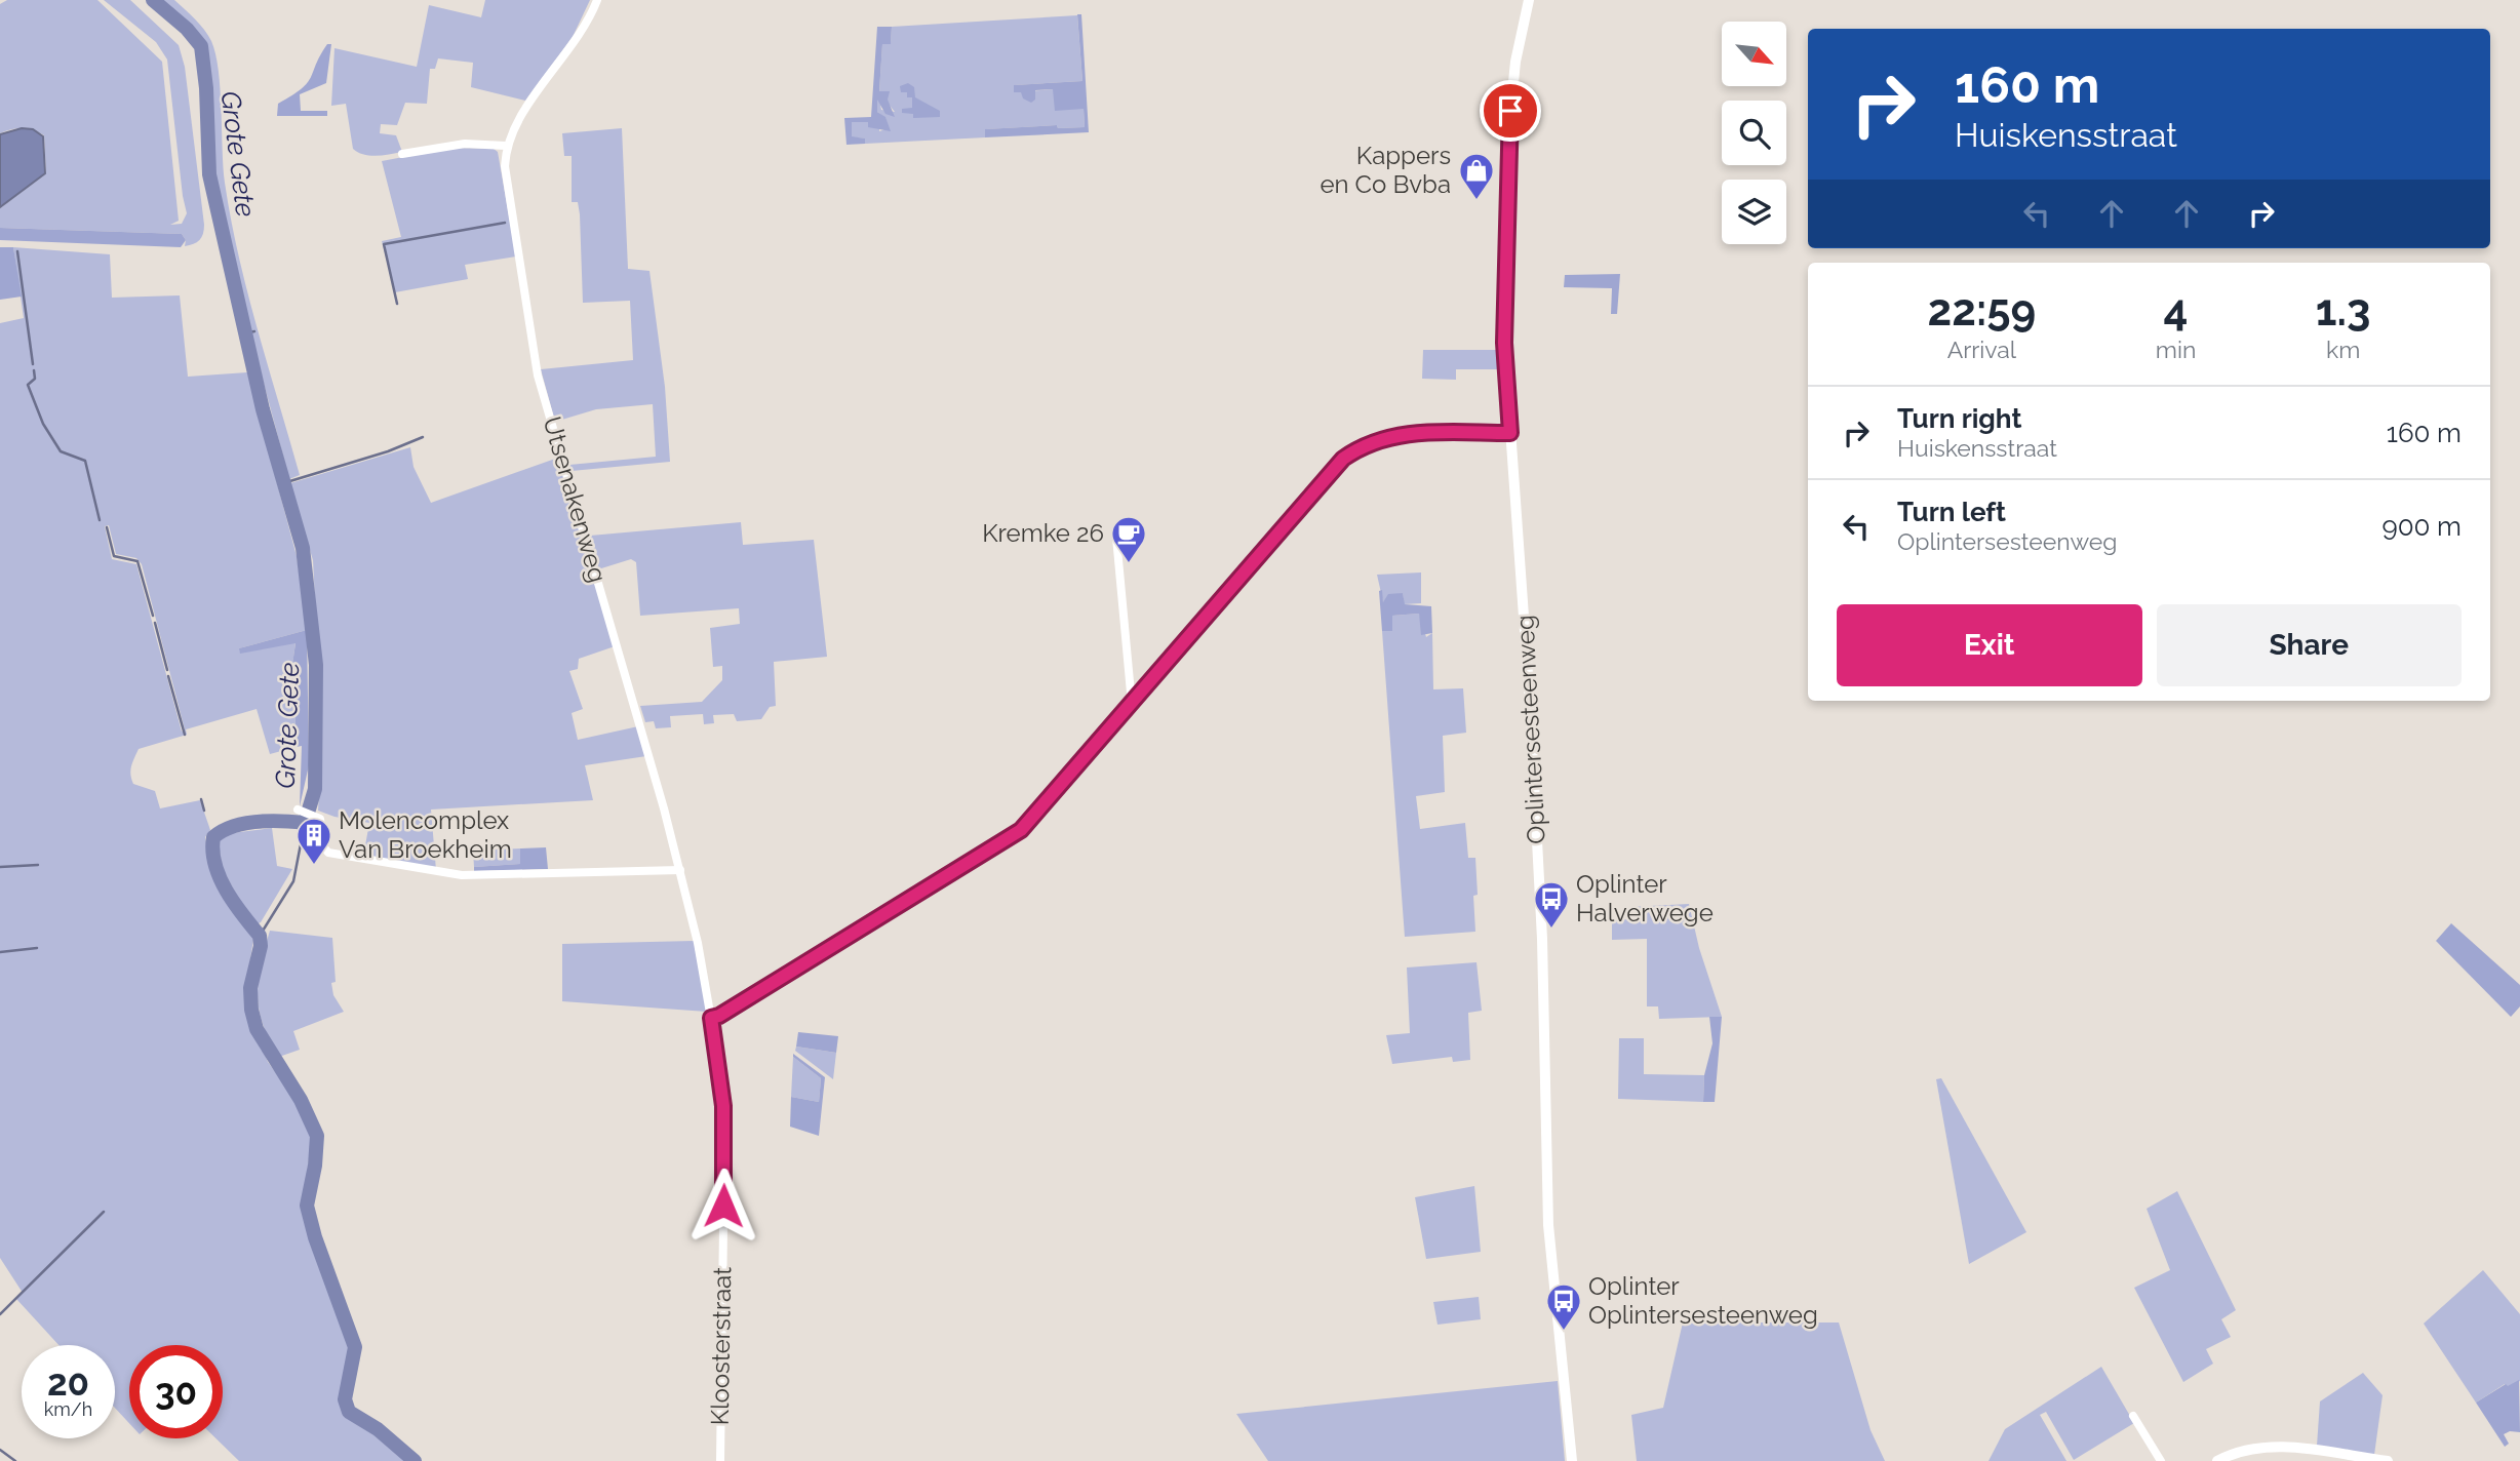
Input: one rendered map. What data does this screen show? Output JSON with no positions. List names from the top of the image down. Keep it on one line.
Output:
{"streets":{"street":["Utsenakenweg","Oplintersesteenweg","Kloosterstraat"]},"crossings":[["Utsenakenweg","Kloosterstraat"]],"water":["Grote Gete"],"places":{"shop":["Kappers en Co Bvba"],"cafe":["Kremke 26"],"building":["Molencomplex Van Broekheim"],"bus stop":["Oplinter Halverwege","Oplinter Oplintersesteenweg"]},"north":"bottom right","page":{"turn":["160 m","Huiskensstraat"],"eta":["22:59","Arrival","4","min","1.3","km"],"list":[{"name":"Turn right","note":"Huiskensstraat","value":"160 m"},{"name":"Turn left","note":"Oplintersesteenweg","value":"900 m"}],"buttons":["Exit","Share"],"speed":"20 km/h","limit":"30"}}
